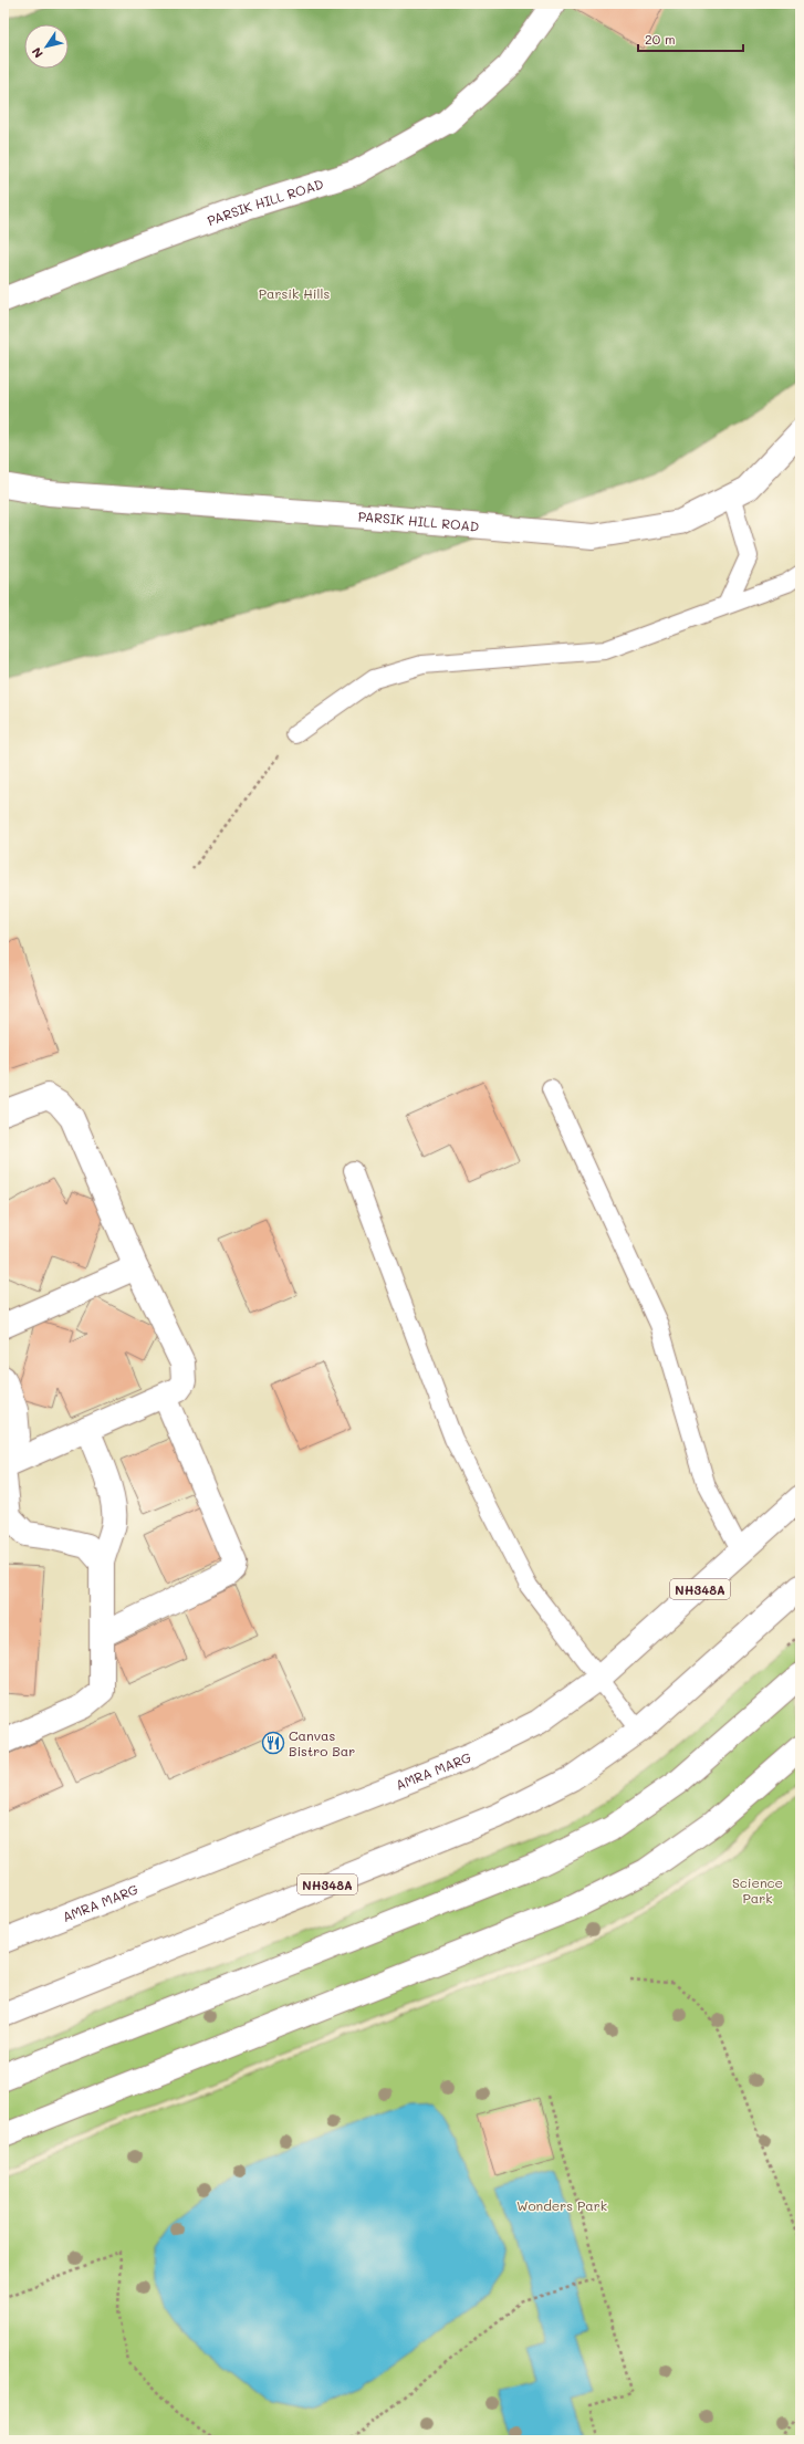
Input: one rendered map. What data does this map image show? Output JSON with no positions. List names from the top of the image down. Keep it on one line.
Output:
{"streets":{"main road":["PARSIK HILL ROAD","NH348A","AMRA MARG"]},"parks":["Parsik Hills","Science Park","Wonders Park"],"places":{"restaurant":["Canvas Bistro Bar"]},"scale_bar":"20 m","north":"bottom left"}
